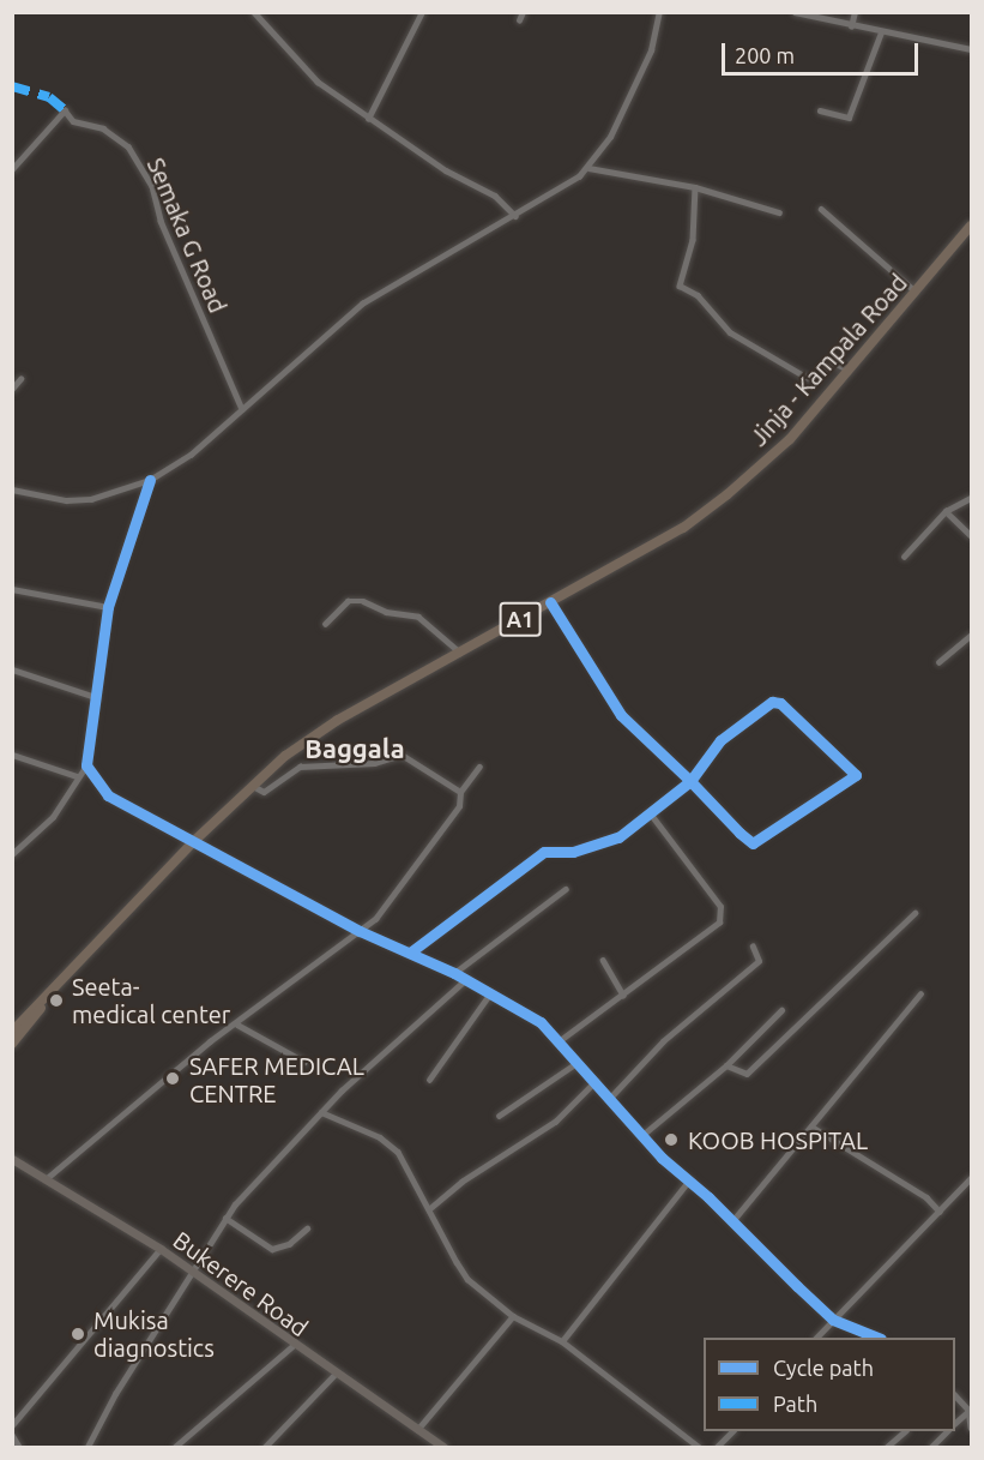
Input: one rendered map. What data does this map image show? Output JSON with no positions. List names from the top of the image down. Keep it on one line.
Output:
{"streets":{"highway":["Jinja - Kampala Road","A1"],"main road":["Bukerere Road"],"street":["Semaka G Road"]},"districts":["Baggala"],"places":["Seeta- medical center","SAFER MEDICAL CENTRE","KOOB HOSPITAL","Mukisa diagnostics"],"legend":["Cycle path","Path"],"scale_bar":"200 m"}
